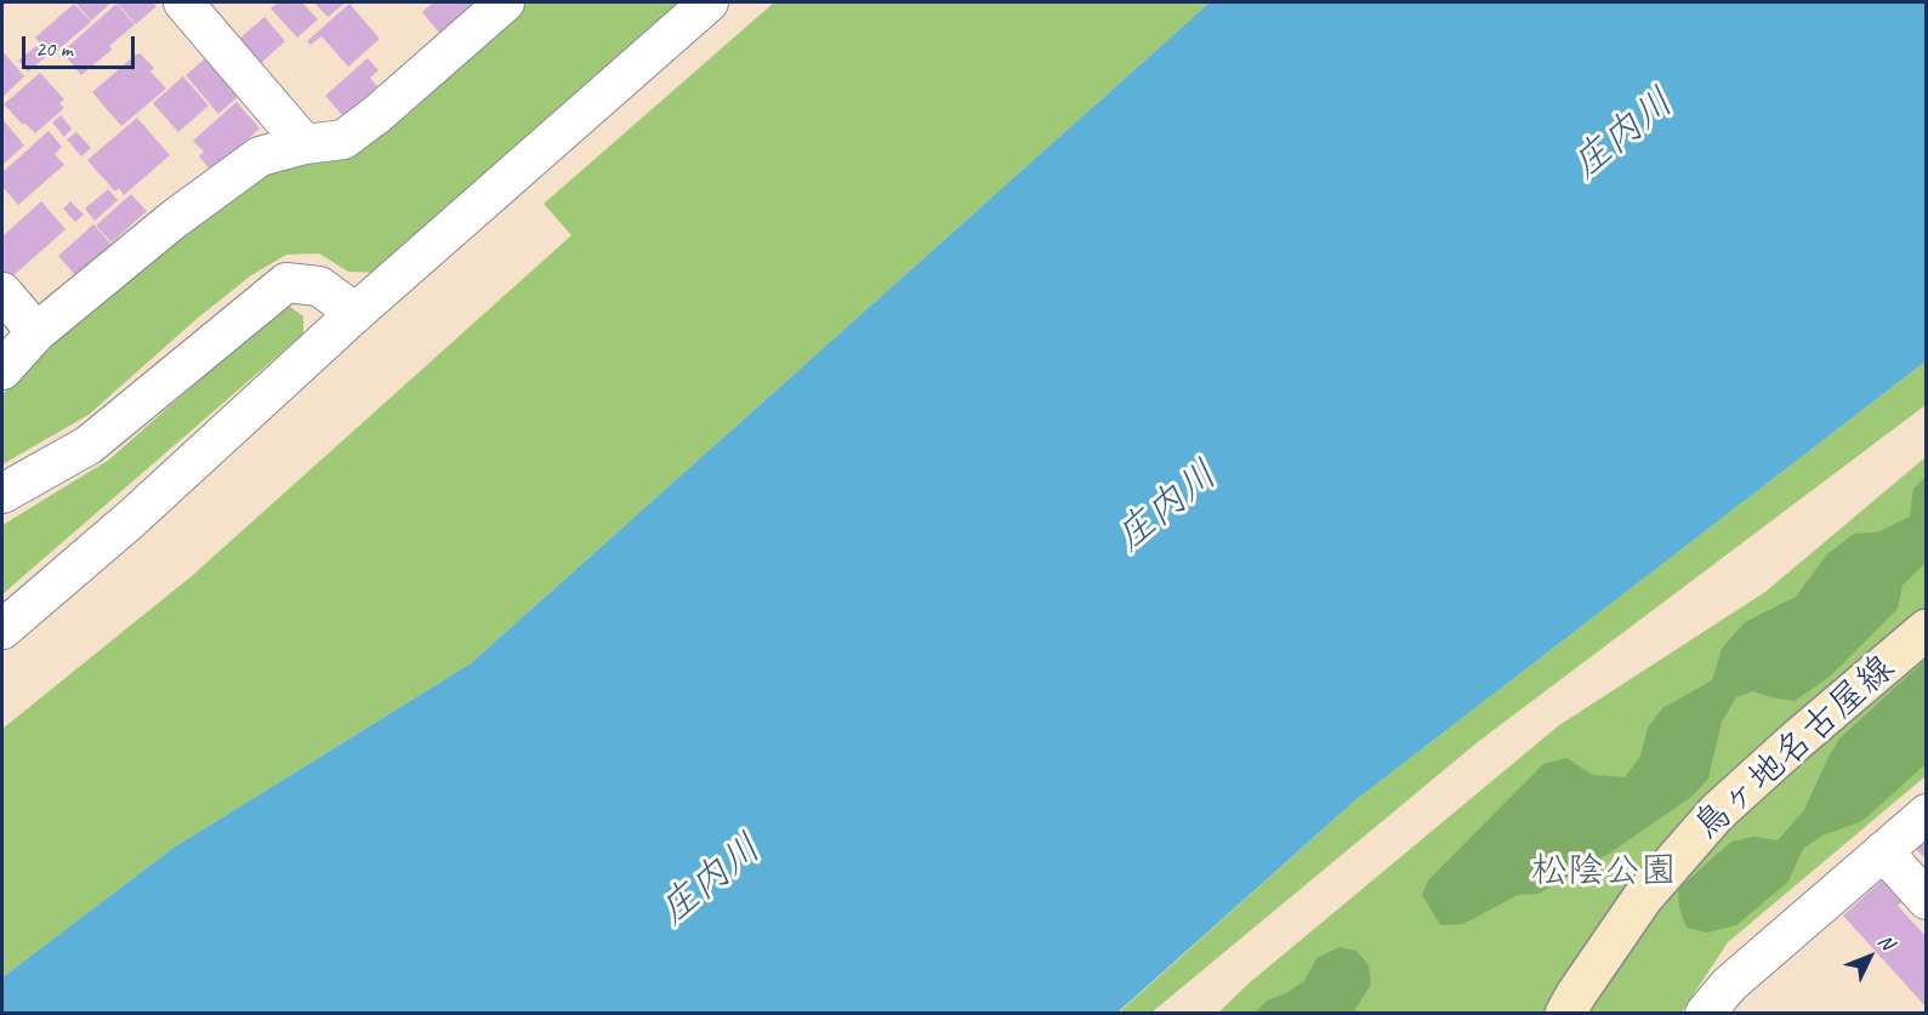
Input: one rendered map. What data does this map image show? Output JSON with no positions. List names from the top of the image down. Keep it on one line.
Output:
{"streets":{"main road":["鳥ヶ地名古屋線"]},"water":["庄内川"],"parks":["松陰公園"],"scale_bar":"20 m","north":"top right"}
